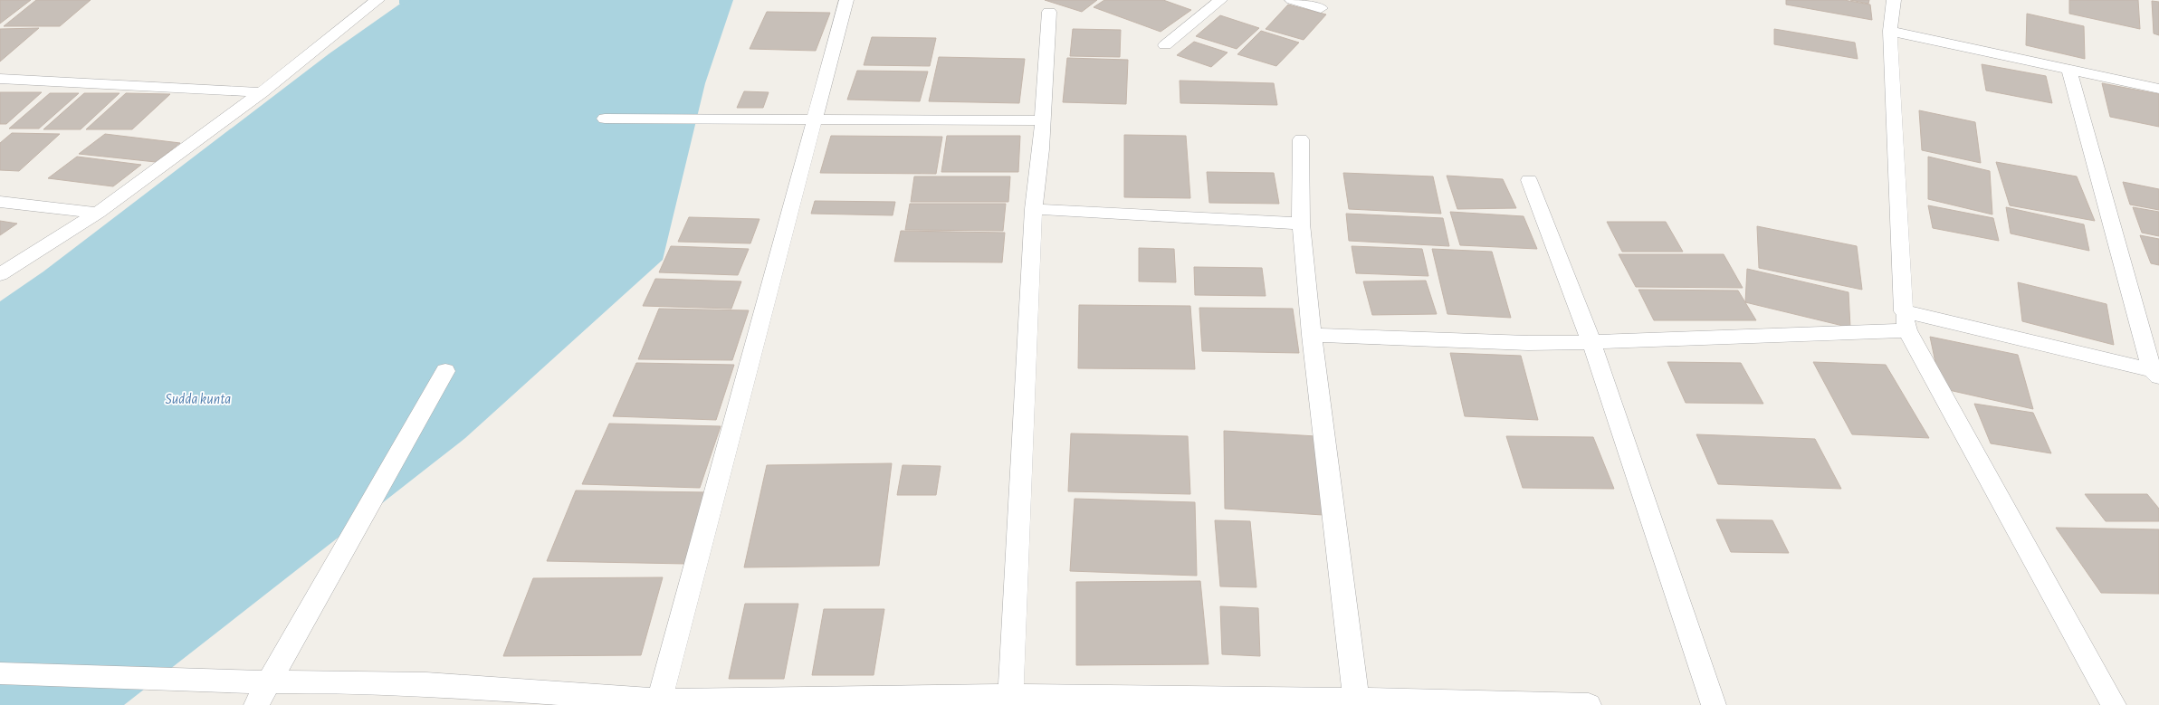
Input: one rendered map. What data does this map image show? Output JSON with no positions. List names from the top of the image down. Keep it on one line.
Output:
{"water":["Sudda kunta"]}
